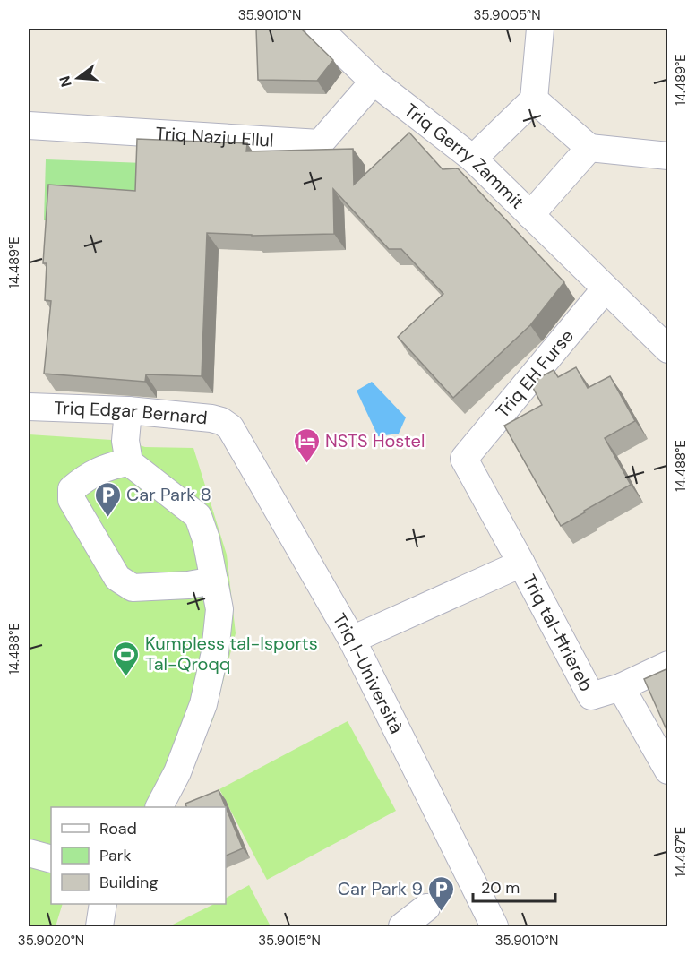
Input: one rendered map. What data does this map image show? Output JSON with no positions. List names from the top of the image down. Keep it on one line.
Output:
{"streets":{"street":["Triq Nazju Ellul","Triq Gerry Zammit","Triq EH Furse","Triq Edgar Bernard","Triq tal-Ħriereb","Triq l-Università"]},"crossings":[["Triq Nazju Ellul","Triq Gerry Zammit"],["Triq Gerry Zammit","Triq EH Furse"],["Triq EH Furse","Triq tal-Ħriereb"],["Triq Edgar Bernard","Triq l-Università"]],"places":{"hotel":["NSTS Hostel"],"parking":["Car Park 8","Car Park 9"],"sports":["Kumpless tal-Isports Tal-Qroqq"]},"legend":["Road","Park","Building"],"scale_bar":"20 m","north":"left","coordinates":["35.9010°N","35.9005°N","14.489°E","14.488°E","14.487°E","35.9020°N","35.9015°N"]}
